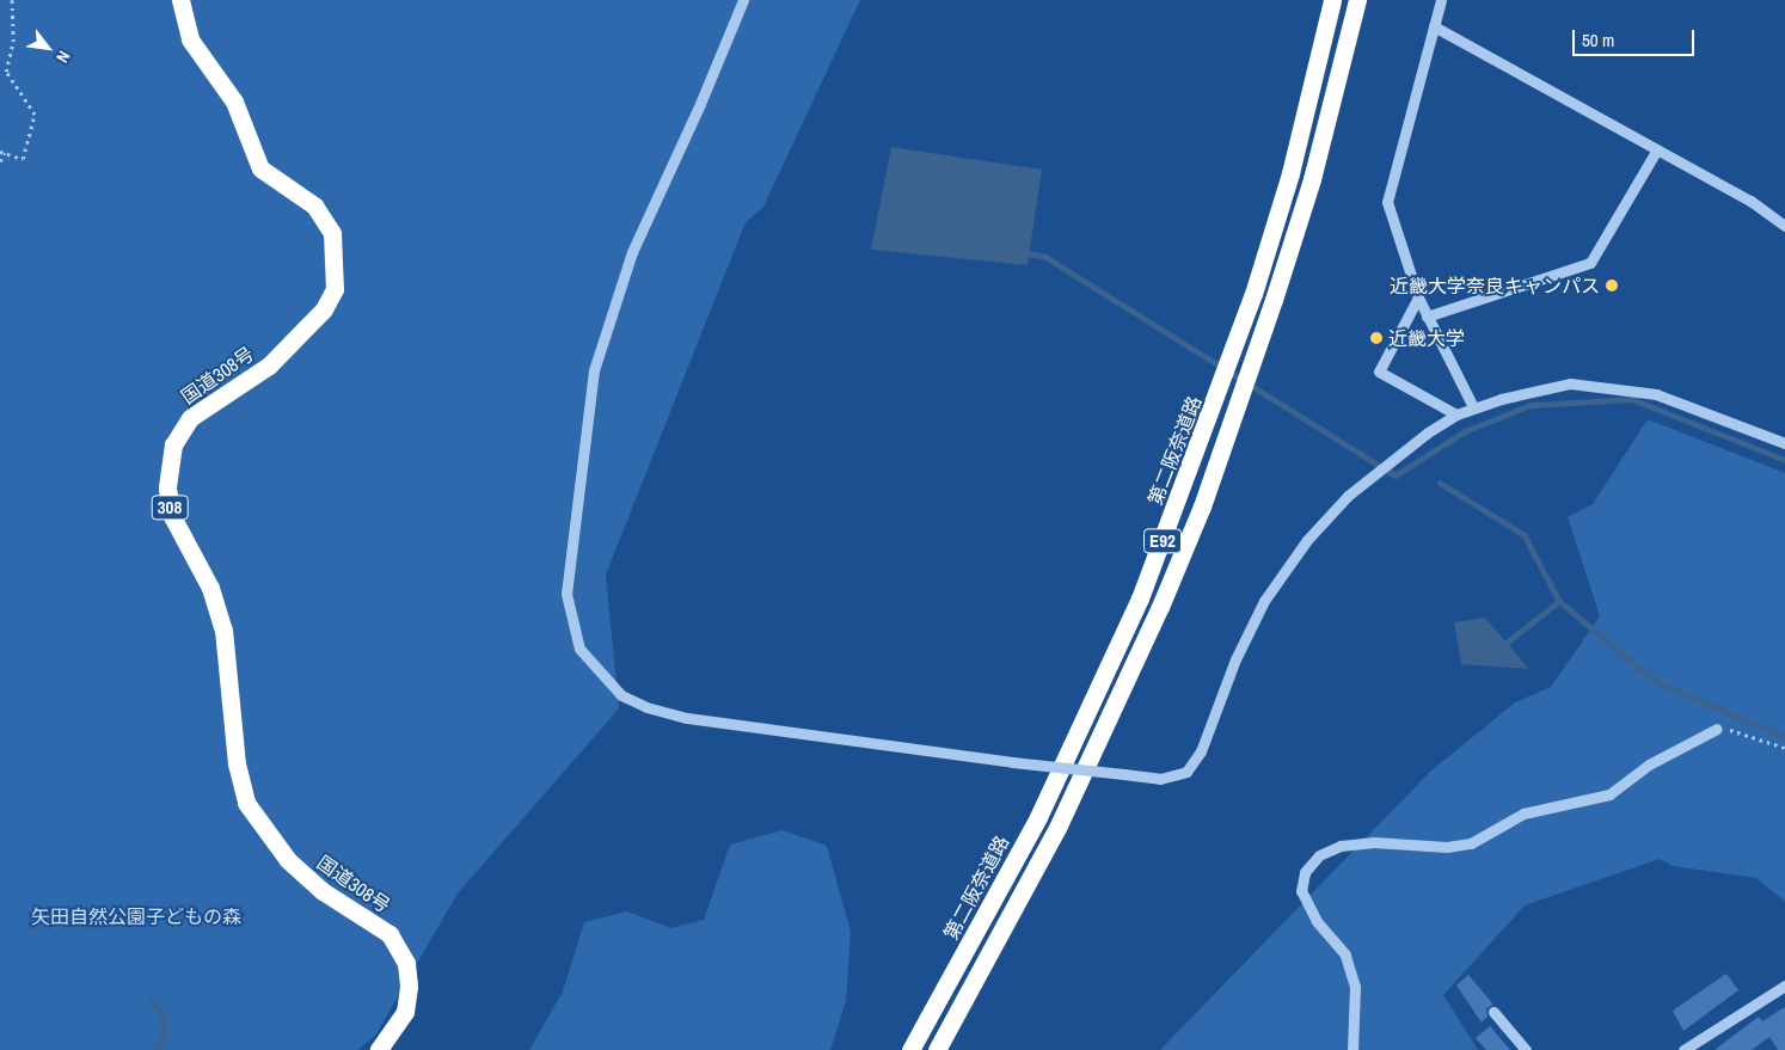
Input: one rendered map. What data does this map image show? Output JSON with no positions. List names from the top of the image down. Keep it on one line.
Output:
{"streets":{"highway":["国道308号","第二阪奈道路","308","E92"]},"parks":["矢田自然公園子どもの森"],"places":["近畿大学奈良キャンパス","近畿大学"],"scale_bar":"50 m","north":"bottom right"}
